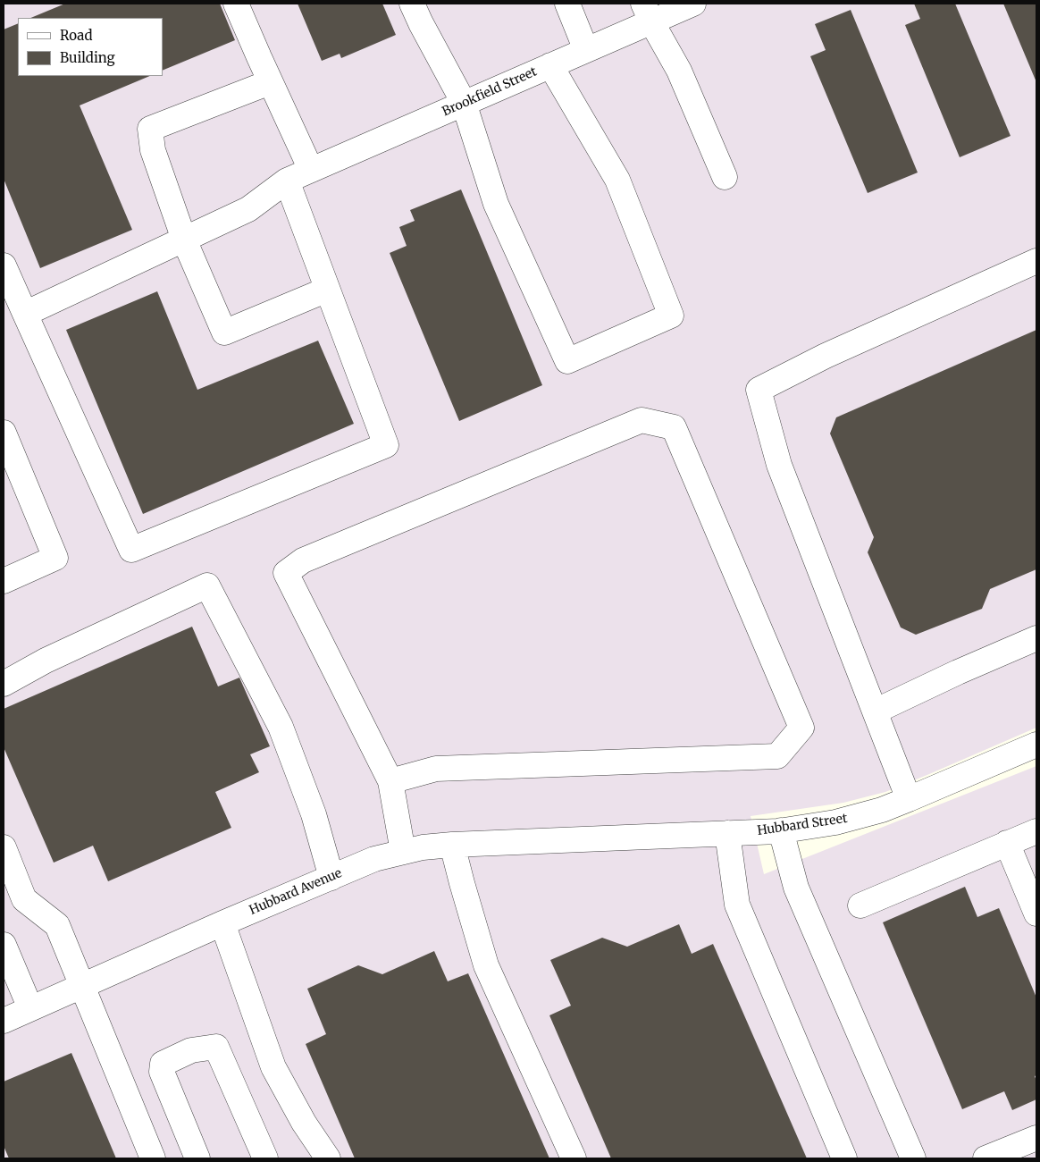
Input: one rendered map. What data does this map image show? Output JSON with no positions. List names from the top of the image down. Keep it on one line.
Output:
{"streets":{"street":["Brookfield Street","Hubbard Street","Hubbard Avenue"]},"crossings":[["Hubbard Street","Hubbard Avenue"]],"legend":["Road","Building"]}
